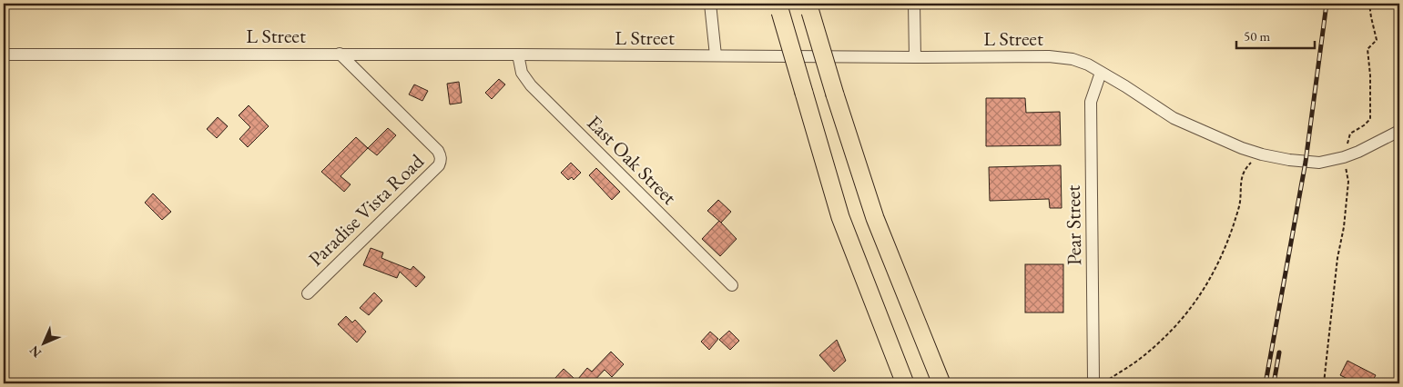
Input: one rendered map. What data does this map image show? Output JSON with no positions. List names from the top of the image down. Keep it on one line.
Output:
{"streets":{"street":["L Street","East Oak Street","Paradise Vista Road","Pear Street"]},"crossings":[["L Street","East Oak Street"],["L Street","Paradise Vista Road"],["L Street","Pear Street"]],"scale_bar":"50 m","north":"bottom left"}
